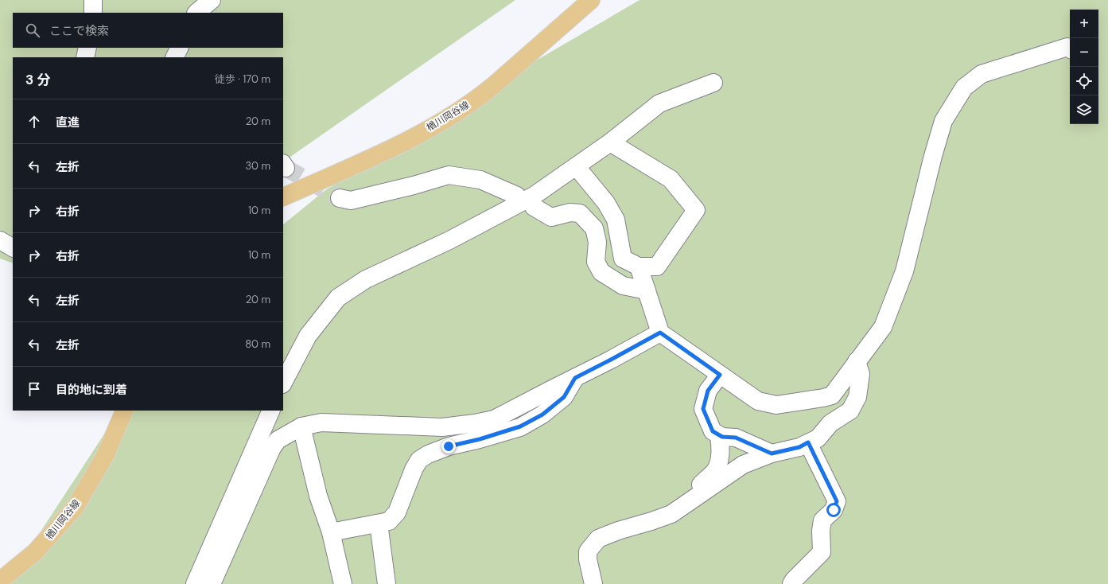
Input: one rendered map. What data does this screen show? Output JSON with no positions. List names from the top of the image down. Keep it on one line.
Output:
{"streets":{"main road":["楢川岡谷線"]},"page":{"map_buttons":["+","−"],"search":"ここで検索","heading":["3 分","徒歩 · 170 m"],"list":[["直進","20 m"],["左折","30 m"],["右折","10 m"],["右折","10 m"],["左折","20 m"],["左折","80 m"],"目的地に到着"]}}
